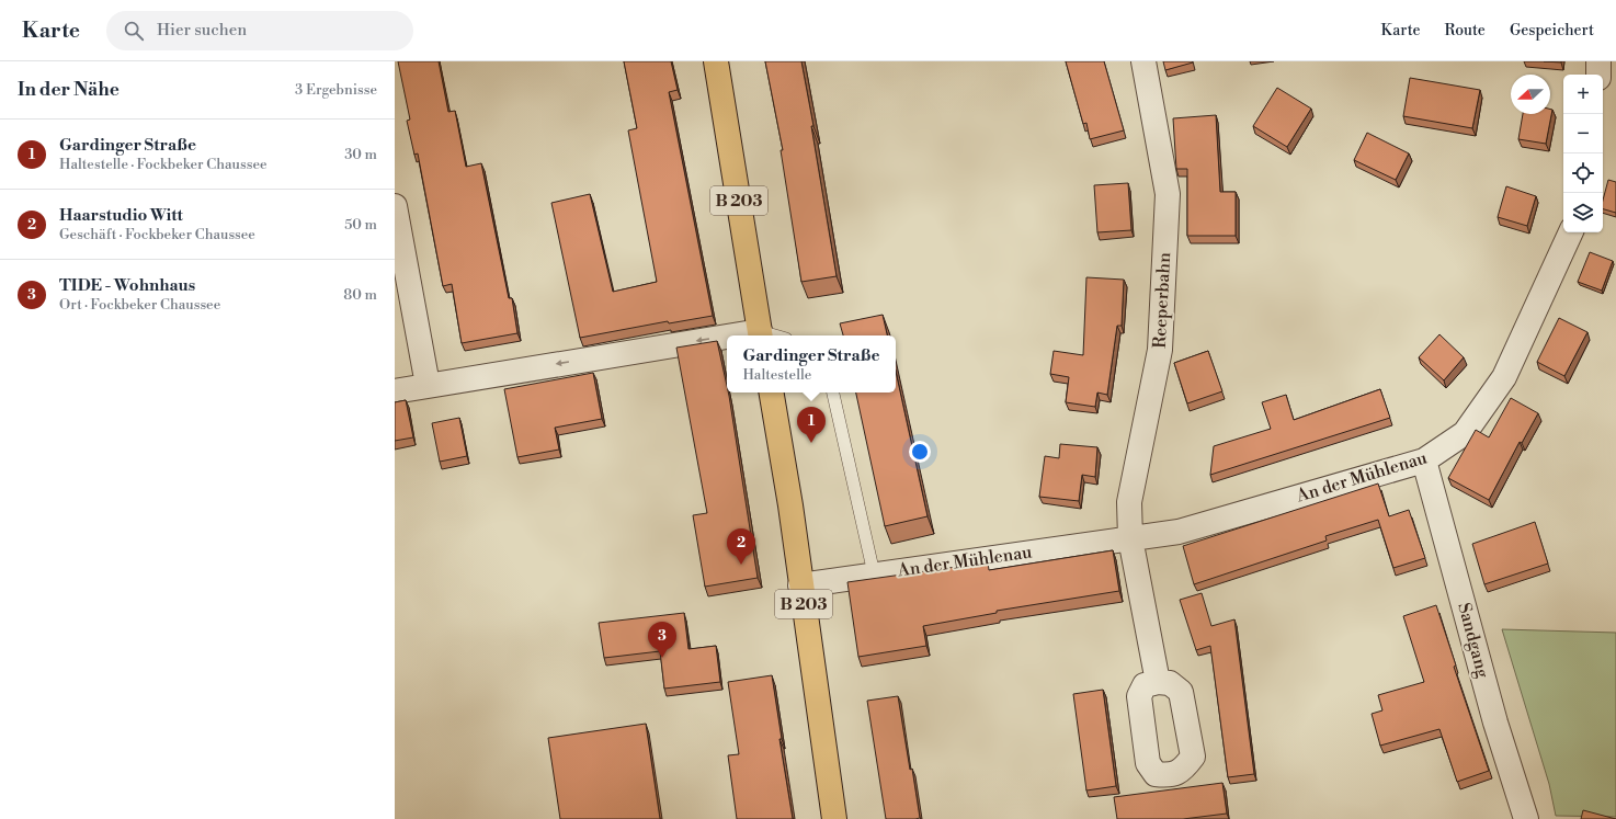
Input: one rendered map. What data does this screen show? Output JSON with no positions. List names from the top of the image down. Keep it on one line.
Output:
{"streets":{"main road":["B 203"],"street":["Reeperbahn","An der Mühlenau","Sandgang"]},"crossings":[["B 203","An der Mühlenau"],["Reeperbahn","An der Mühlenau"],["An der Mühlenau","Sandgang"]],"north":"left","page":{"header":"Karte","search":"Hier suchen","nav":["Karte","Route","Gespeichert"],"heading":["In der Nähe","3 Ergebnisse"],"map_buttons":["+","−"],"list":[{"mark":"1","name":"Gardinger Straße","note":"Haltestelle · Fockbeker Chaussee","value":"30 m"},{"mark":"2","name":"Haarstudio Witt","note":"Geschäft · Fockbeker Chaussee","value":"50 m"},{"mark":"3","name":"TIDE - Wohnhaus","note":"Ort · Fockbeker Chaussee","value":"80 m"}],"popup":["Gardinger Straße","Haltestelle"],"pins":["1","2","3"]}}
